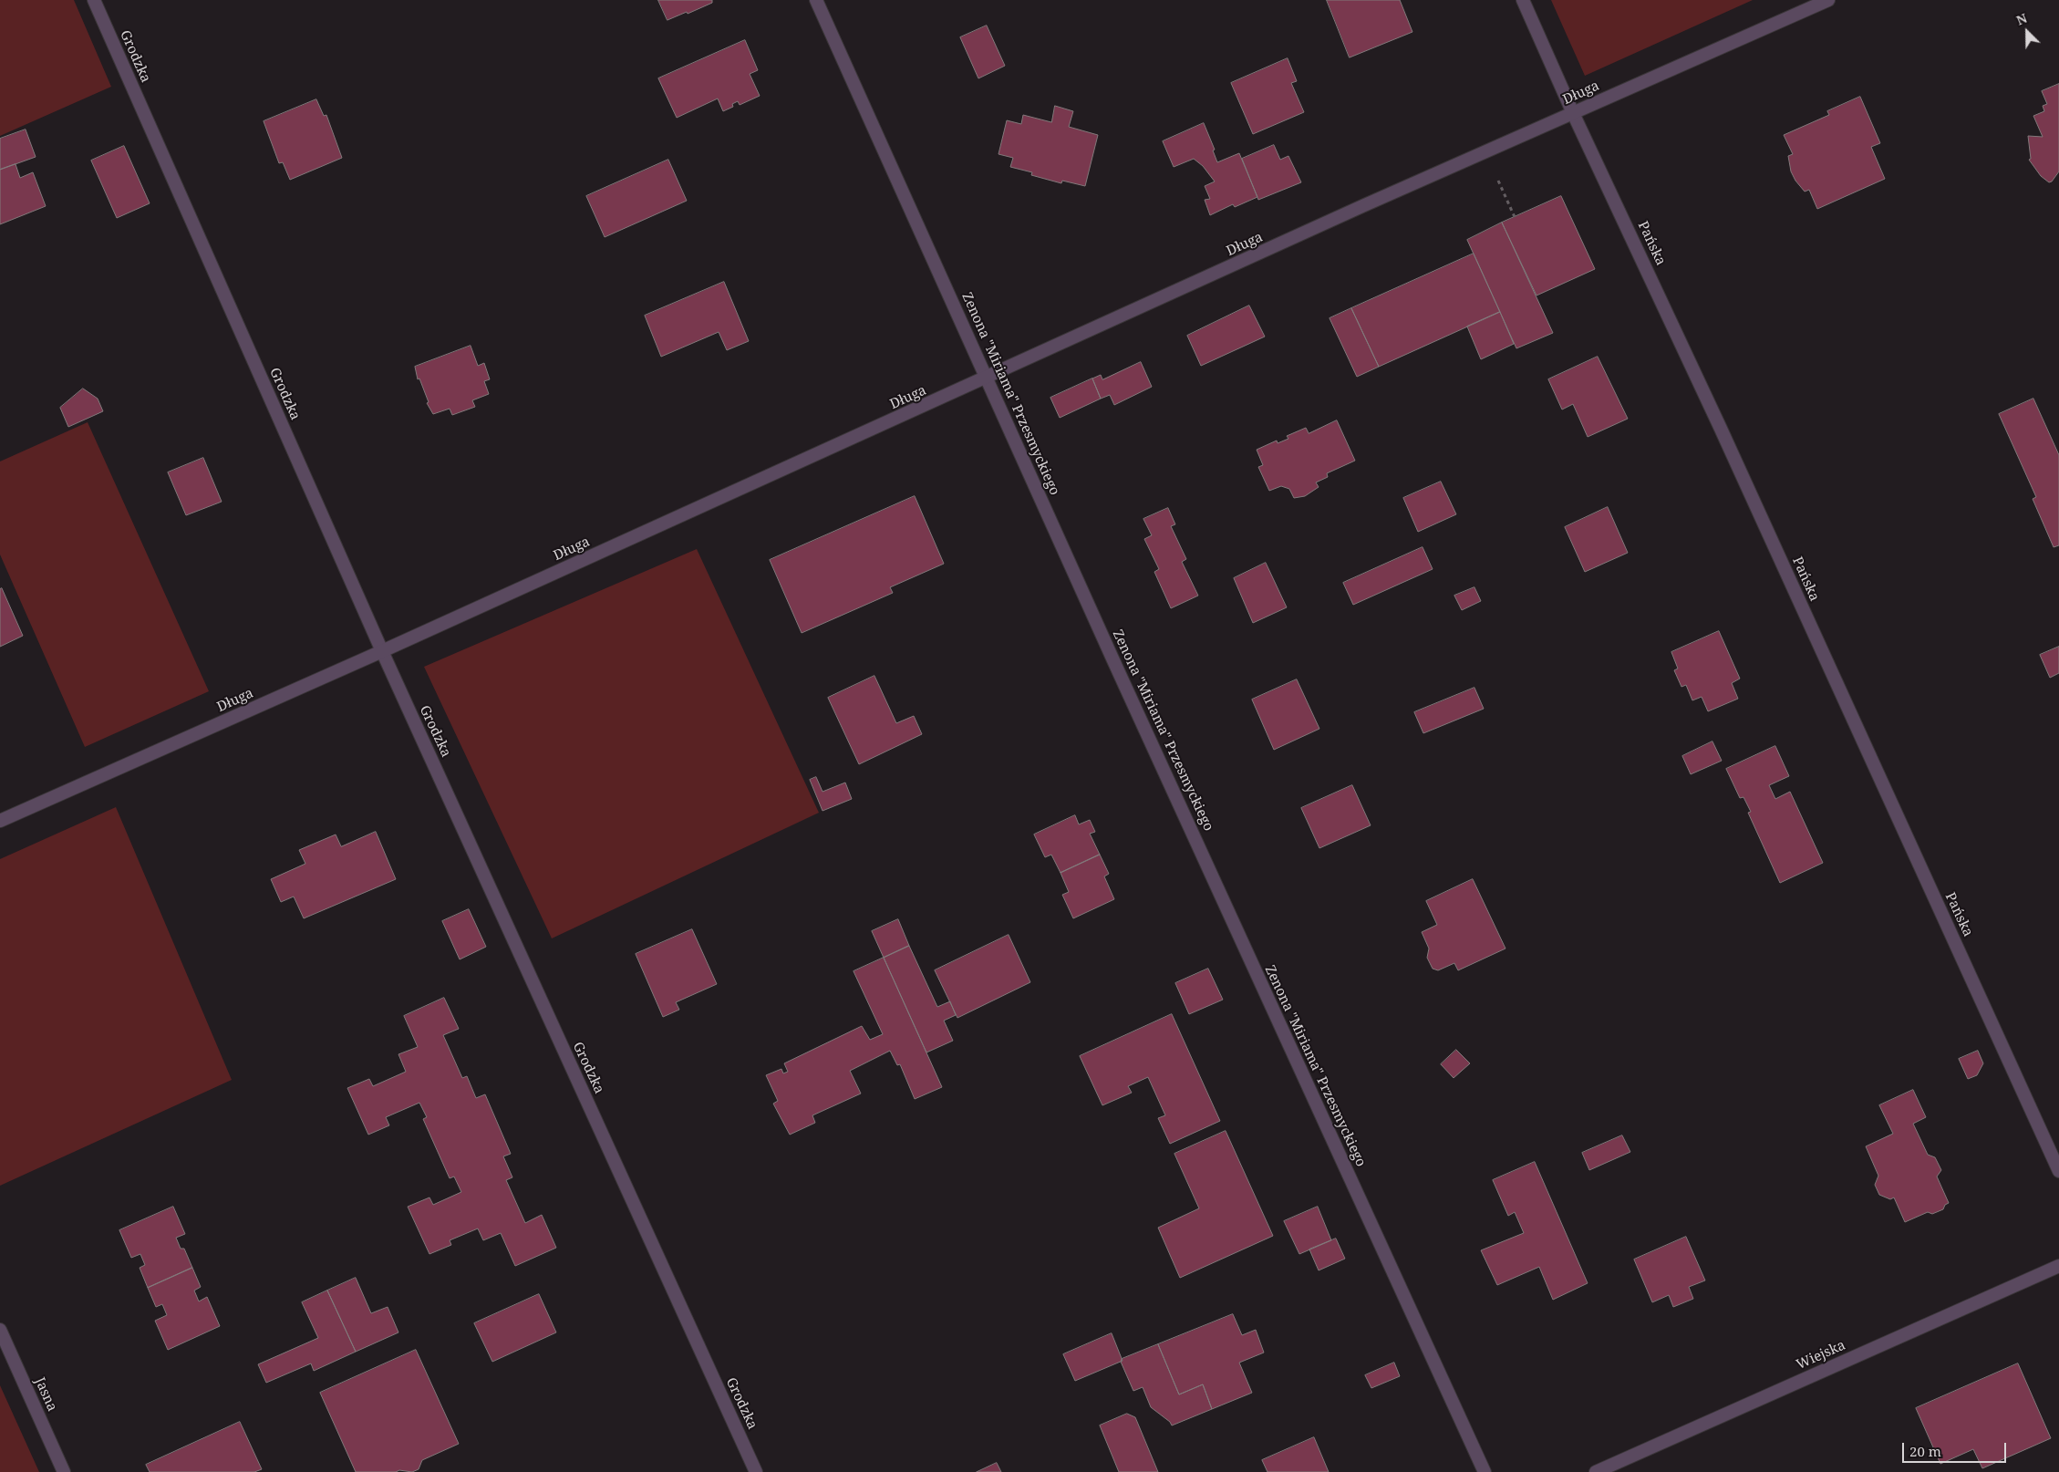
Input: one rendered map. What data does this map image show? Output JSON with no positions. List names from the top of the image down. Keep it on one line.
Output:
{"streets":{"street":["Grodzka","Długa","Pańska","Zenona \"Miriama\" Przesmyckiego","Wiejska","Jasna"]},"crossings":[["Grodzka","Długa"],["Długa","Pańska"],["Długa","Zenona \"Miriama\" Przesmyckiego"]],"scale_bar":"20 m","north":"top left"}
